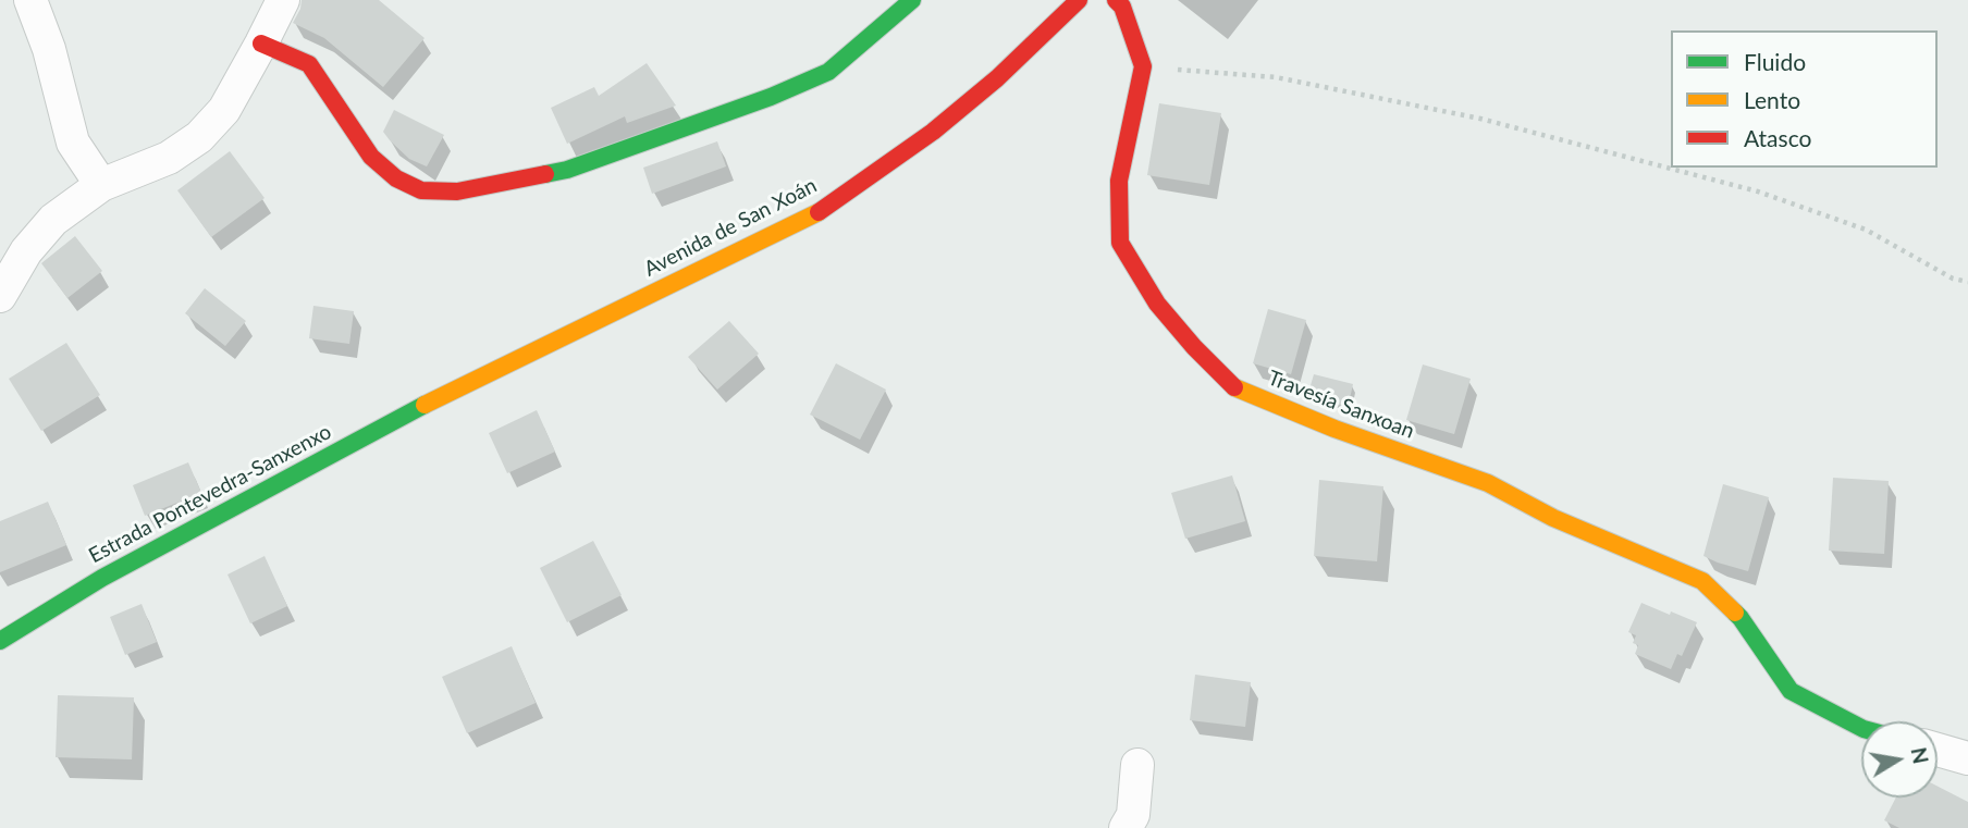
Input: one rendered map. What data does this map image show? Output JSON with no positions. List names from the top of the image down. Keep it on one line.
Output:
{"streets":{"street":["Avenida de San Xoán","Travesía Sanxoan","Estrada Pontevedra-Sanxenxo"]},"crossings":[["Avenida de San Xoán","Estrada Pontevedra-Sanxenxo"]],"legend":["Fluido","Lento","Atasco"],"north":"right"}
